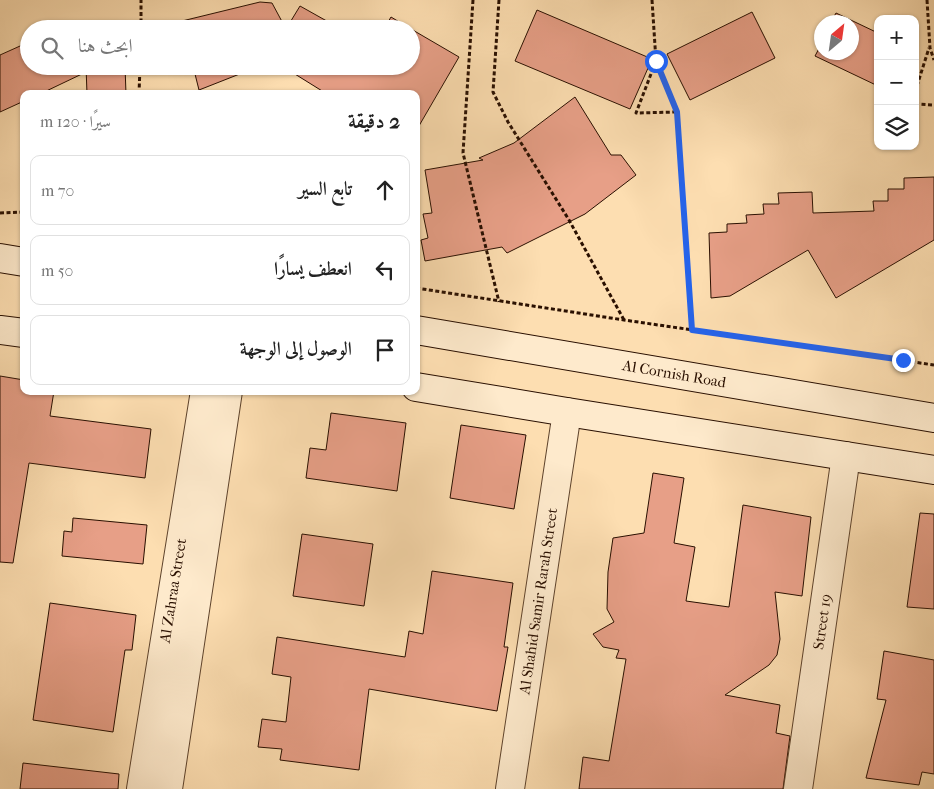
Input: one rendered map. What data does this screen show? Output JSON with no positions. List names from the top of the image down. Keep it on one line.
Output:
{"streets":{"street":["Al Cornish Road","Al Zahraa Street","Al Shahid Samir Rarah Street","Street 19"]},"north":"top right","page":{"map_buttons":["+","−"],"search":"ابحث هنا","heading":["2 دقيقة","سيرًا · 120 m"],"list":[["تابع السير","70 m"],["انعطف يسارًا","50 m"],"الوصول إلى الوجهة"]}}
